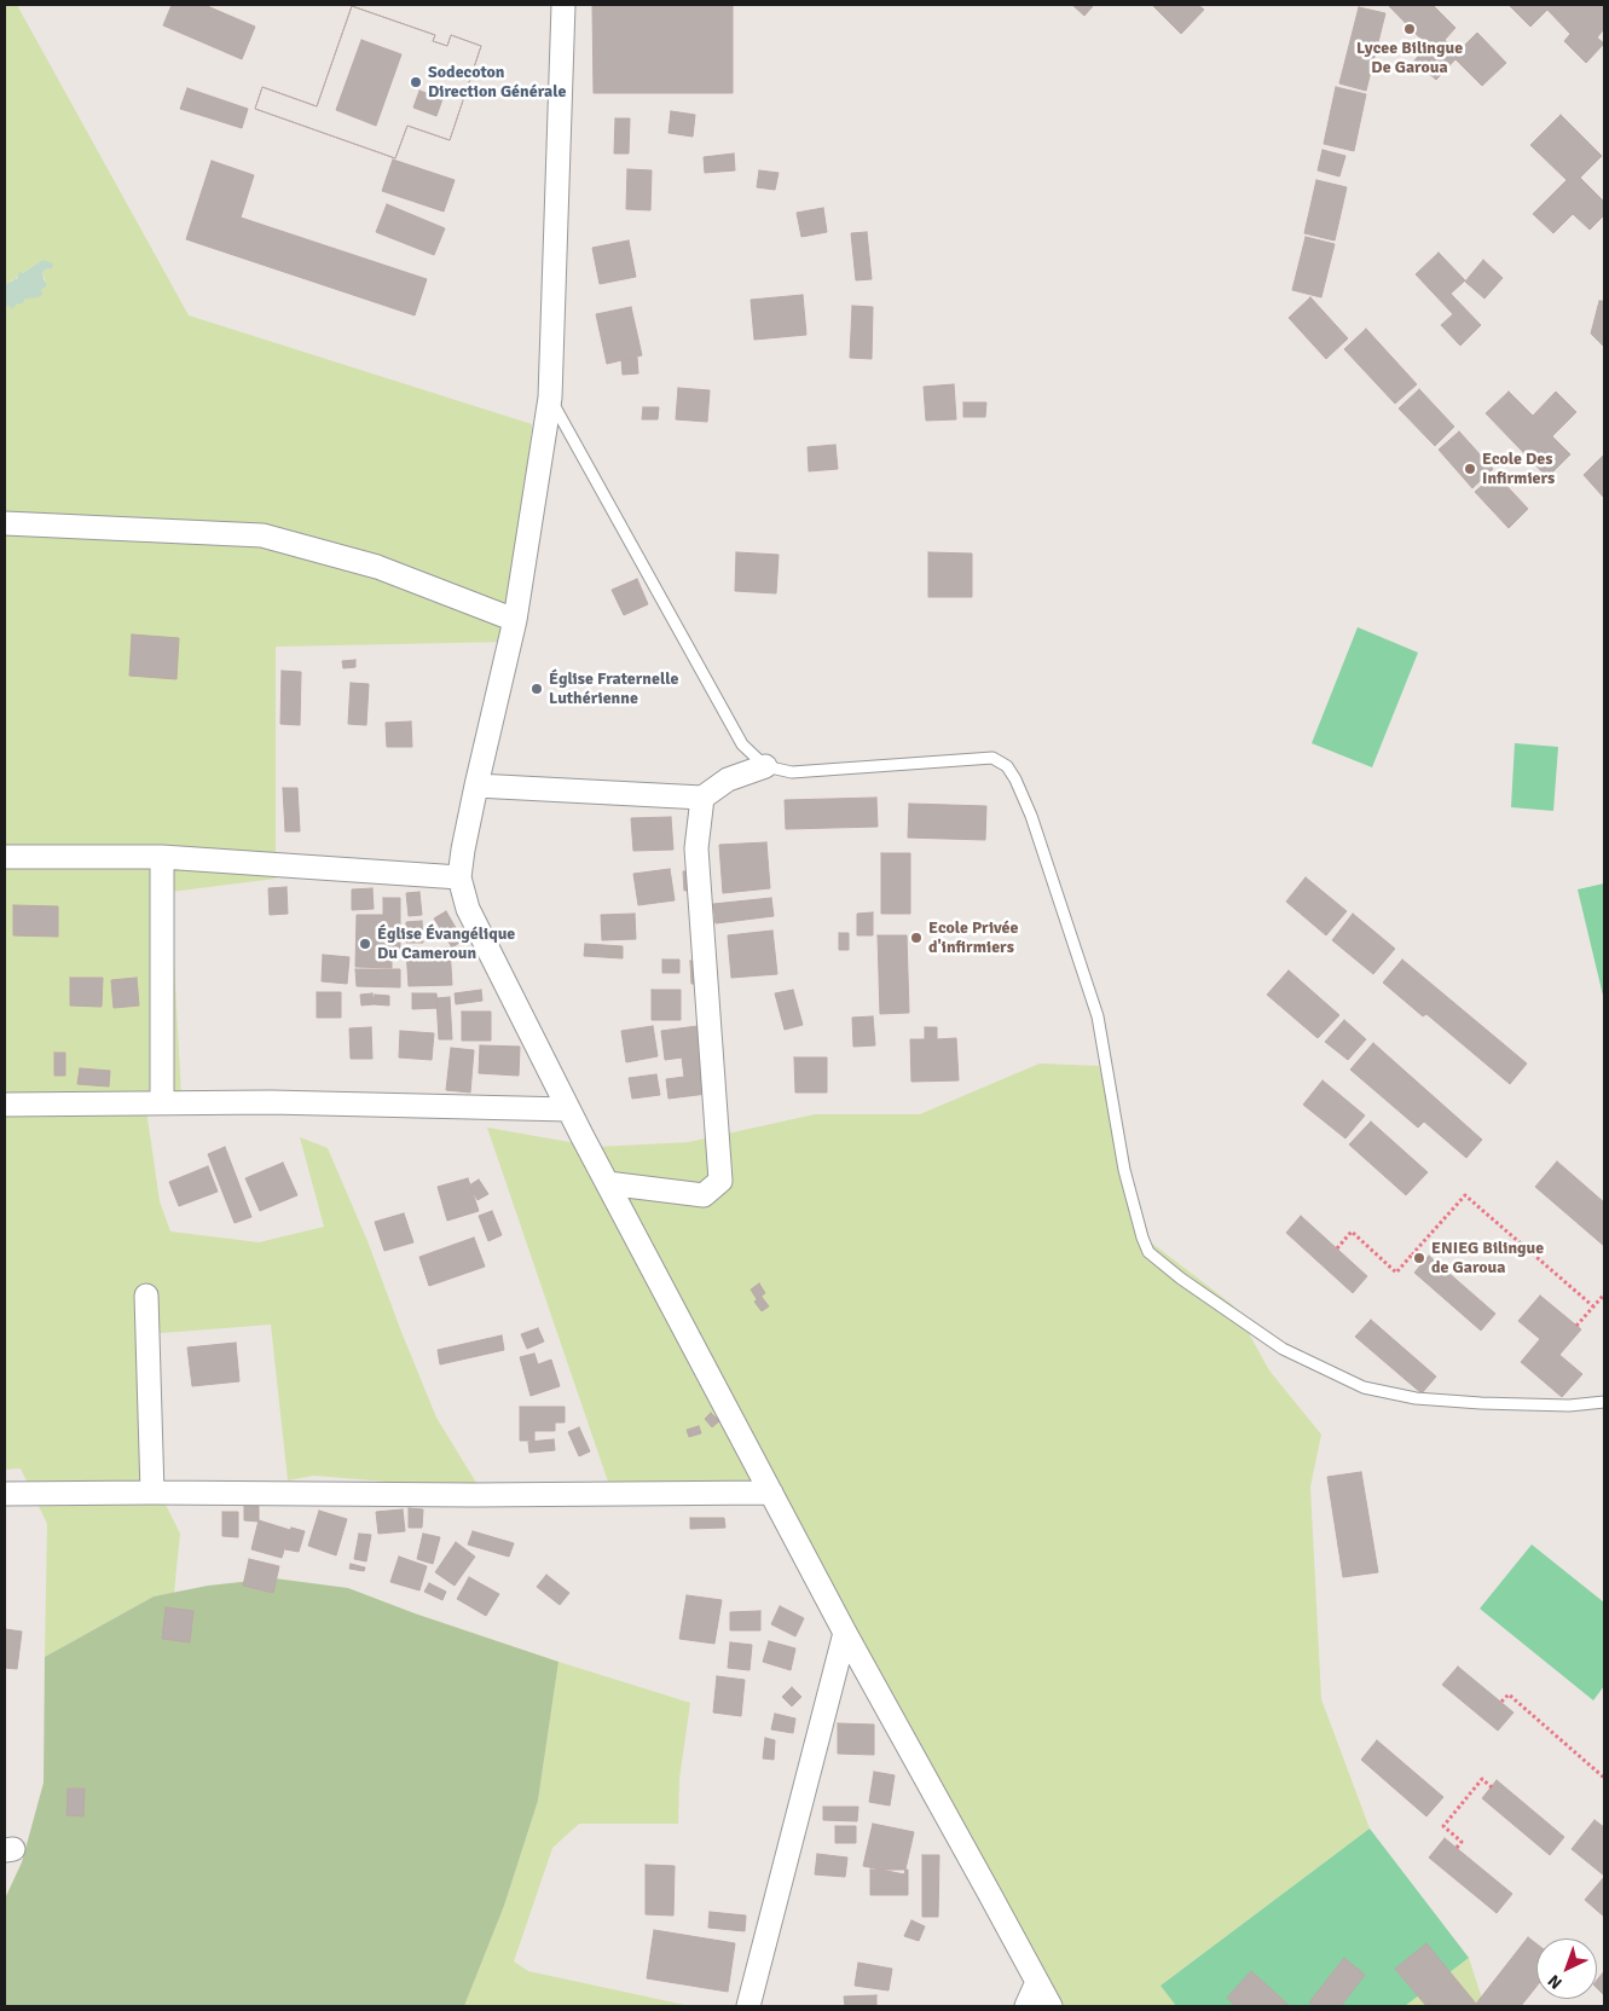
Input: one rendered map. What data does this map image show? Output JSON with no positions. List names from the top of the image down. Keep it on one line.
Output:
{"places":["Lycee Bilingue De Garoua","Sodecoton Direction Générale","Ecole Des Infirmiers","Église Fraternelle Luthérienne","Ecole Privée d'infirmiers","Église Évangélique Du Cameroun","ENIEG Bilingue de Garoua"],"north":"bottom left"}
